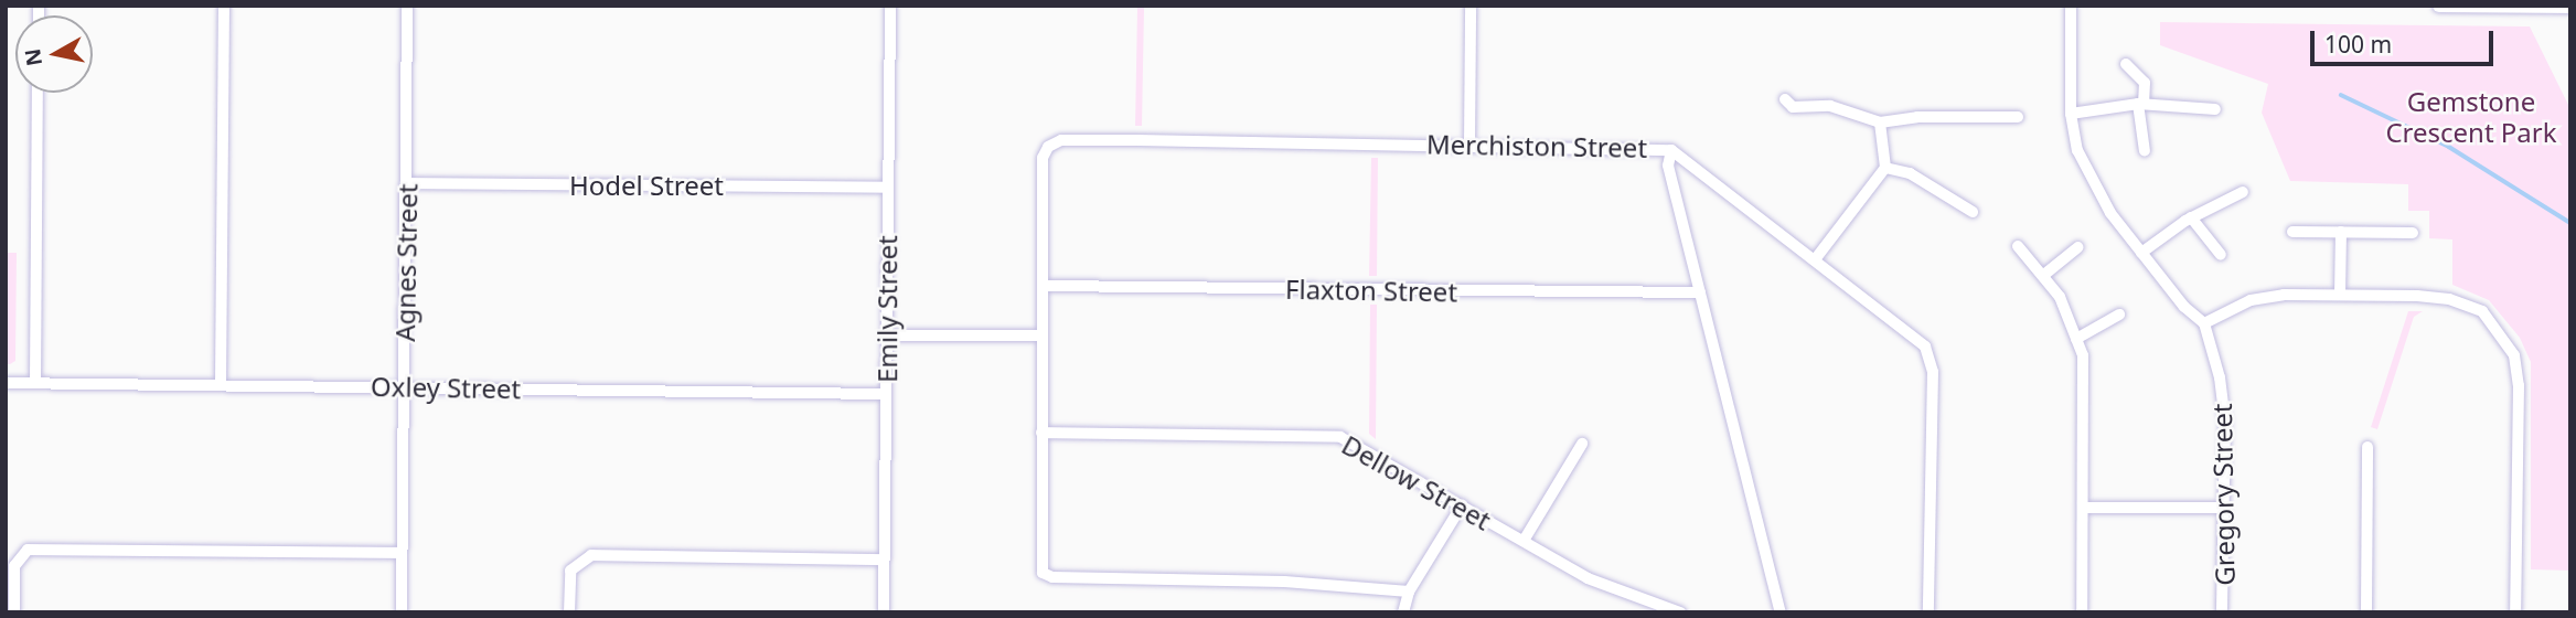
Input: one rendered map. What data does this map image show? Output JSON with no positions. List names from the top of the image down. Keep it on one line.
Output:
{"streets":{"street":["Merchiston Street","Hodel Street","Agnes Street","Flaxton Street","Emily Street","Oxley Street","Dellow Street","Gregory Street"]},"crossings":[["Merchiston Street","Flaxton Street"],["Hodel Street","Agnes Street"],["Hodel Street","Emily Street"],["Agnes Street","Oxley Street"],["Emily Street","Oxley Street"]],"parks":["Gemstone Crescent Park"],"scale_bar":"100 m","north":"left"}
